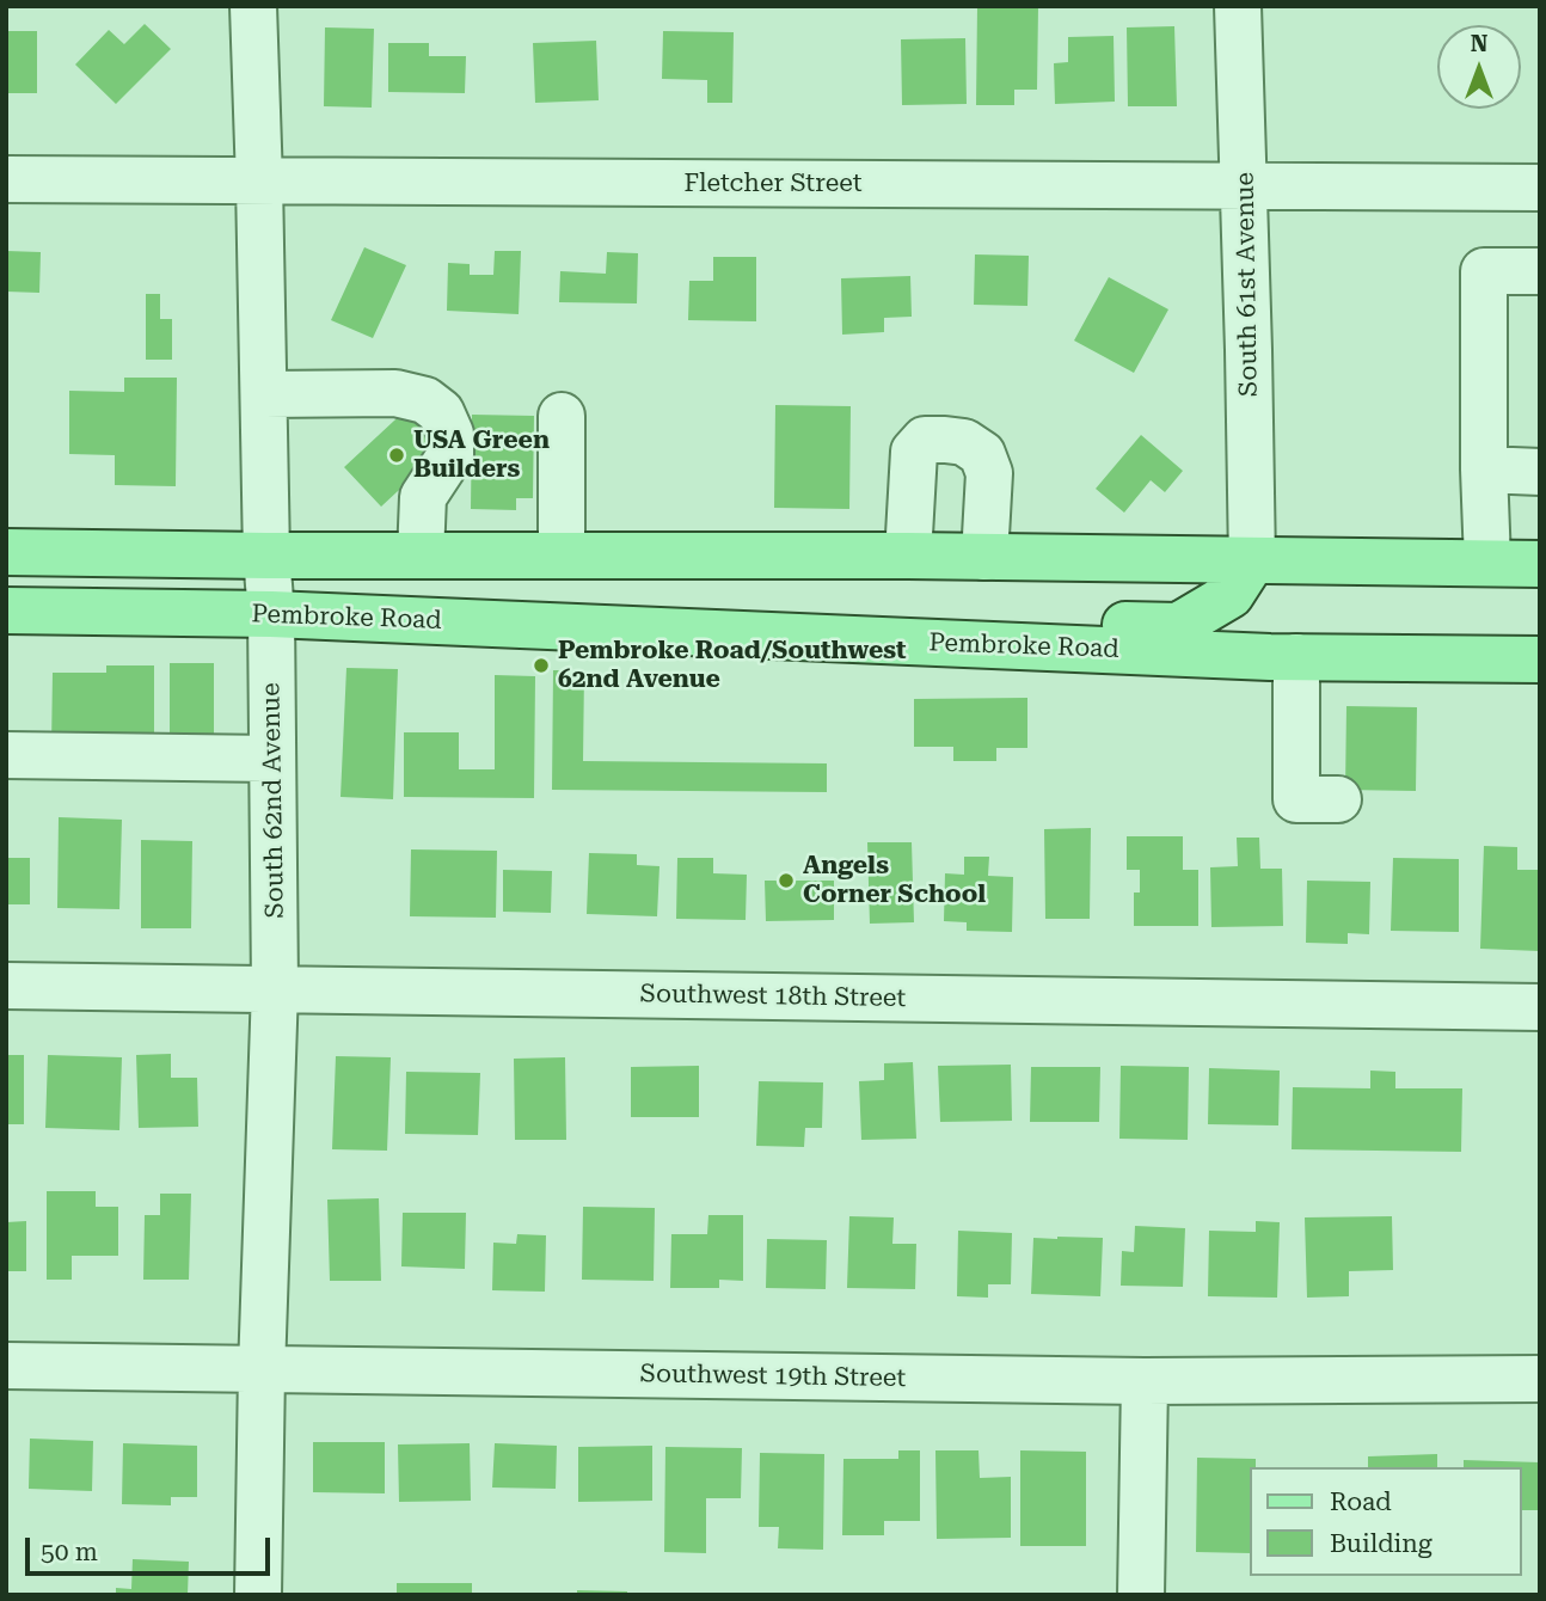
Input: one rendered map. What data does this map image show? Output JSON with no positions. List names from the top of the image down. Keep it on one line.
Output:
{"streets":{"main road":["Pembroke Road"],"street":["Fletcher Street","South 61st Avenue","South 62nd Avenue","Southwest 18th Street","Southwest 19th Street"]},"crossings":[["Fletcher Street","South 61st Avenue"],["Fletcher Street","South 62nd Avenue"],["Pembroke Road","South 62nd Avenue"],["South 62nd Avenue","Southwest 18th Street"],["South 62nd Avenue","Southwest 19th Street"]],"places":["USA Green Builders","Pembroke Road/Southwest 62nd Avenue","Angels Corner School"],"legend":["Road","Building"],"scale_bar":"50 m","north":"top"}
